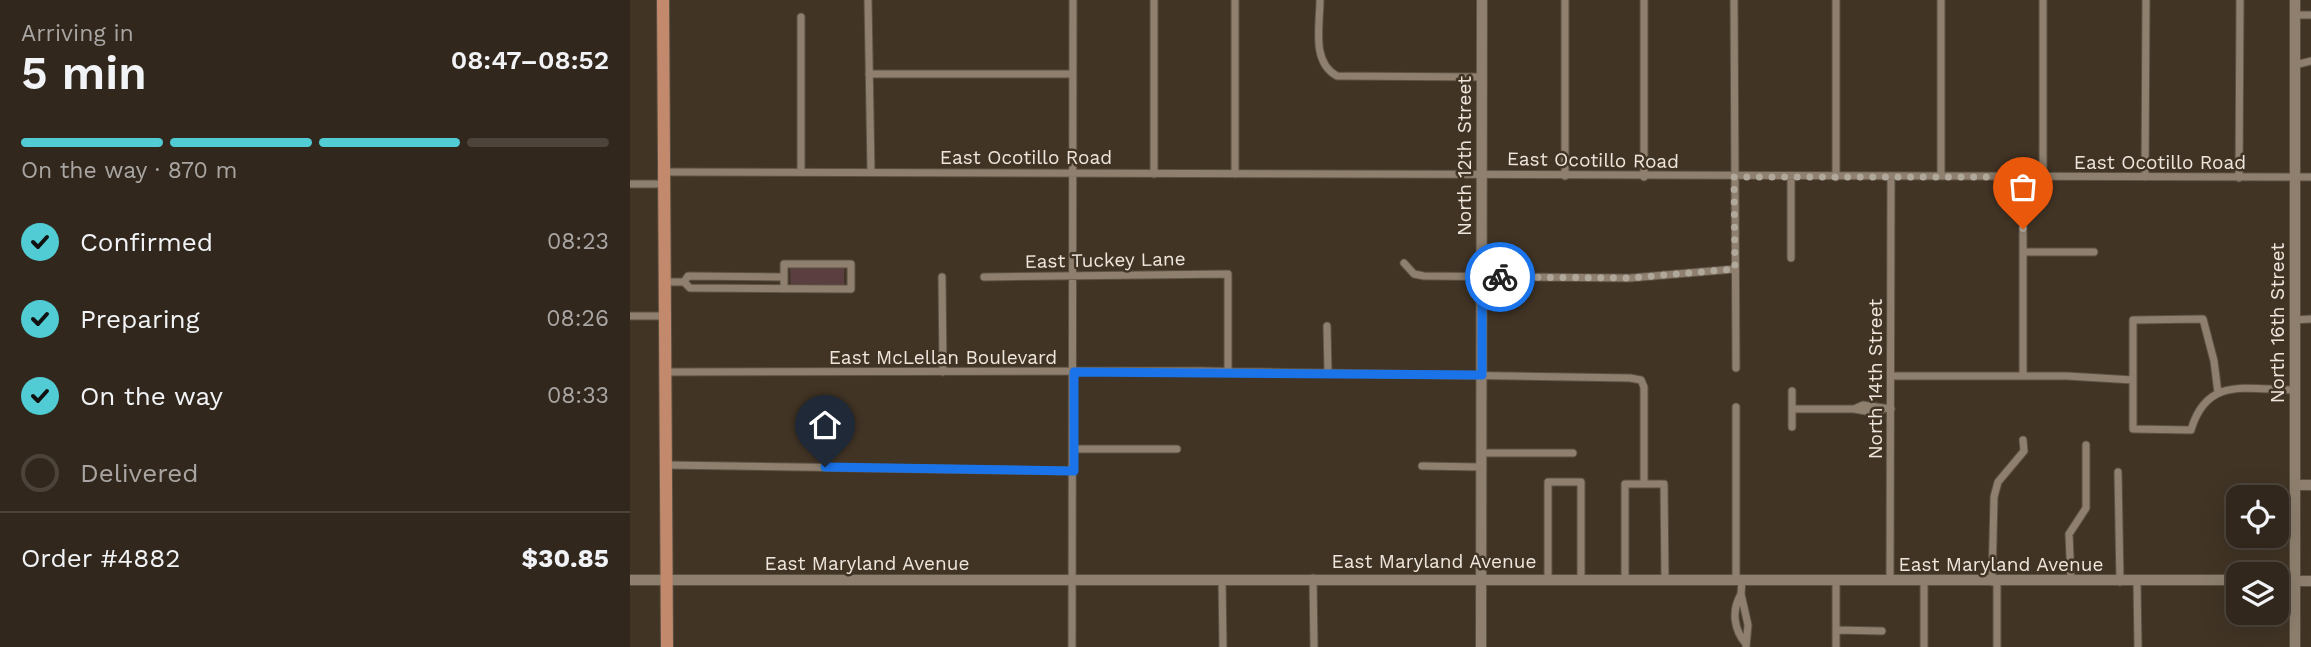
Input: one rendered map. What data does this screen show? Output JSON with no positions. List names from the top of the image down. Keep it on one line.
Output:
{"streets":{"street":["North 12th Street","East Ocotillo Road","East Tuckey Lane","North 16th Street","East McLellan Boulevard","North 14th Street","East Maryland Avenue"]},"crossings":[["North 12th Street","East Ocotillo Road"],["North 12th Street","East McLellan Boulevard"],["North 12th Street","East Maryland Avenue"],["East Ocotillo Road","North 16th Street"],["East Ocotillo Road","North 14th Street"],["East Tuckey Lane","East McLellan Boulevard"],["North 14th Street","East Maryland Avenue"]],"page":{"heading":["5 min","Arriving in","08:47–08:52"],"panel":["Order #4882","$30.85"],"bar":"On the way · 870 m","list":[["Confirmed","08:23"],["Preparing","08:26"],["On the way","08:33"],"Delivered"]}}
